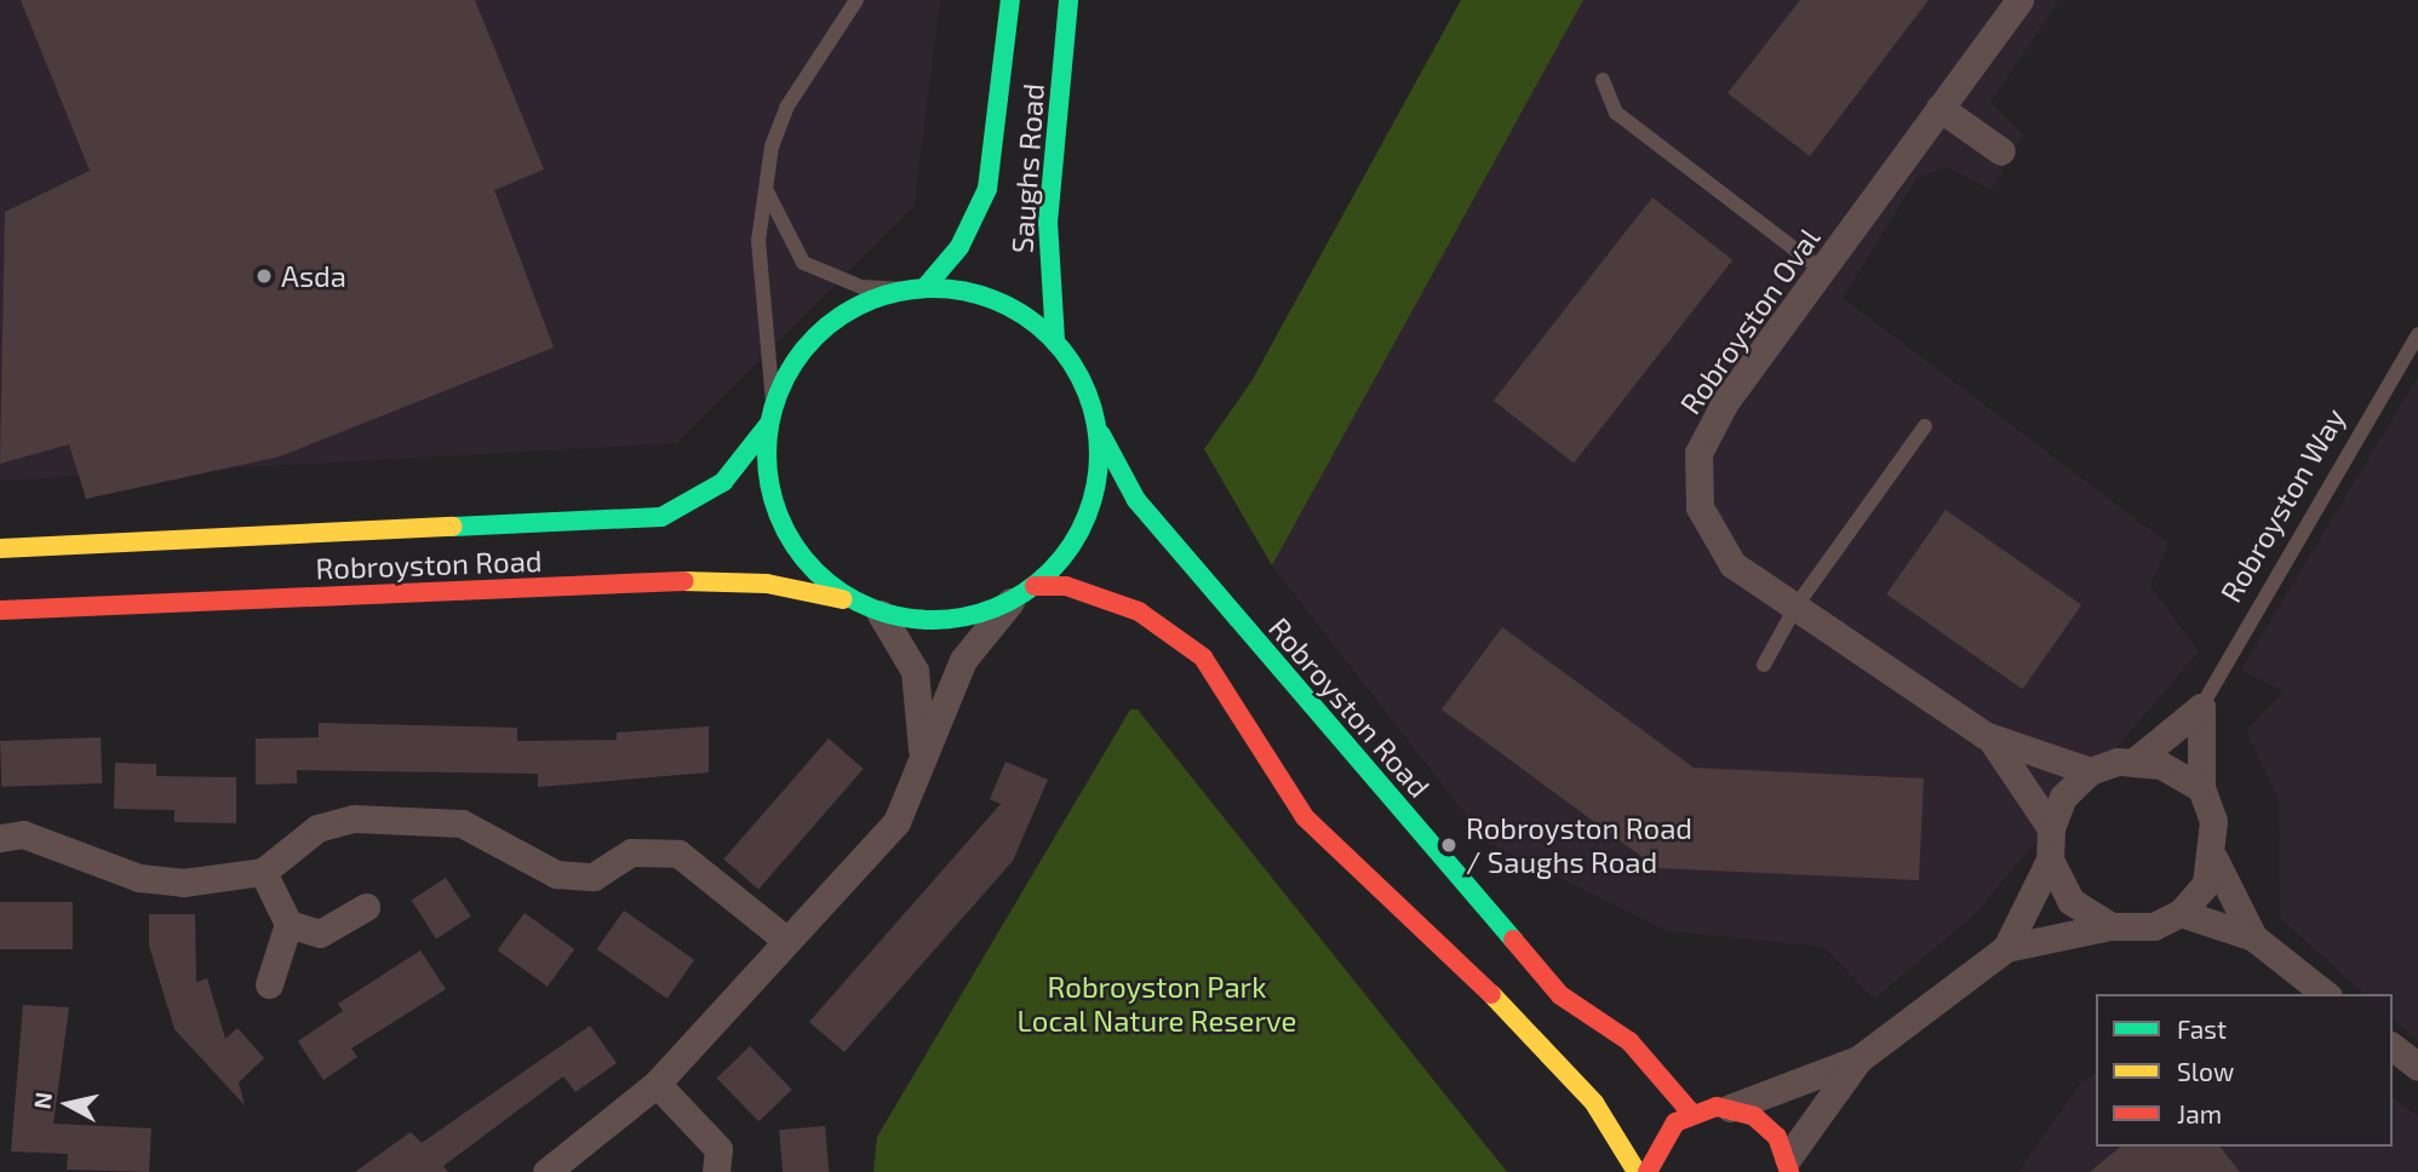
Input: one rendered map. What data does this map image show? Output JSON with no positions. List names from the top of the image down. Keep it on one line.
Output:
{"streets":{"main road":["Saughs Road","Robroyston Road"],"street":["Robroyston Oval"],"lane":["Robroyston Way"]},"parks":["Robroyston Park Local Nature Reserve"],"places":["Asda","Robroyston Road / Saughs Road"],"legend":["Fast","Slow","Jam"],"north":"left"}
